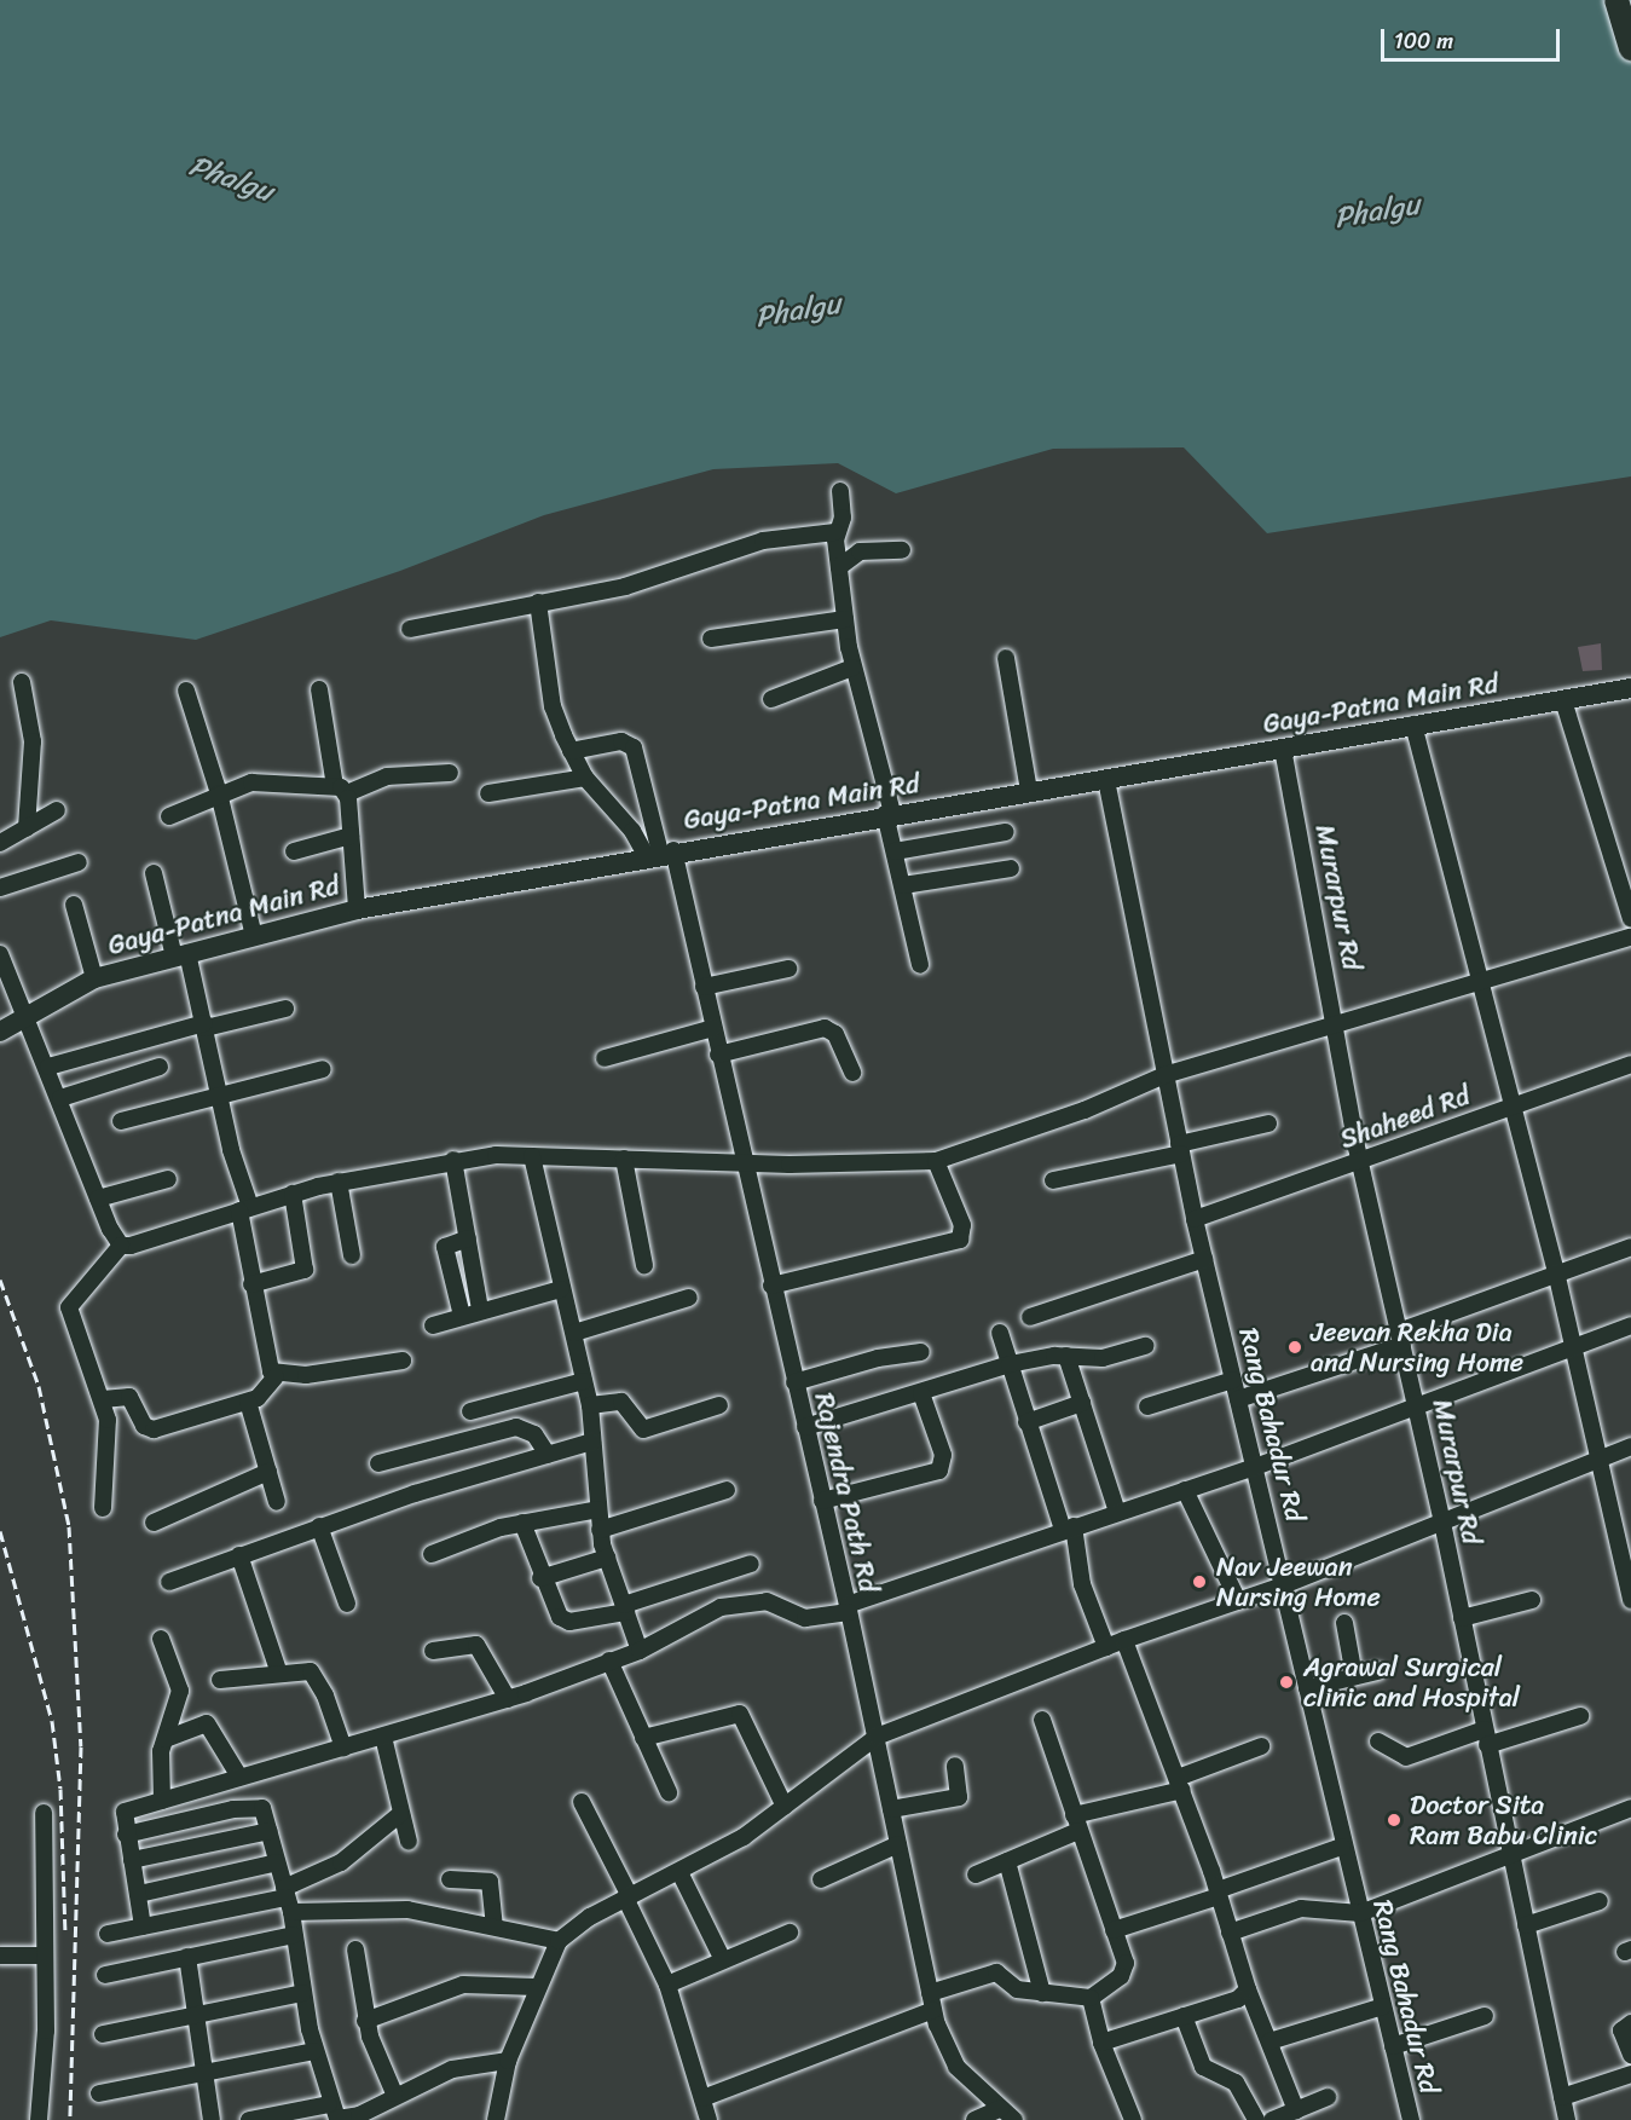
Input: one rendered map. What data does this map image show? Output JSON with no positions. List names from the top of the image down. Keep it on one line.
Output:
{"streets":{"main road":["Gaya-Patna Main Rd"],"street":["Murarpur Rd","Shaheed Rd","Rang Bahadur Rd","Rajendra Path Rd"]},"crossings":[["Gaya-Patna Main Rd","Murarpur Rd"],["Gaya-Patna Main Rd","Rang Bahadur Rd"],["Gaya-Patna Main Rd","Rajendra Path Rd"],["Murarpur Rd","Shaheed Rd"],["Shaheed Rd","Rang Bahadur Rd"]],"water":["Phalgu"],"places":["Jeevan Rekha Dia and Nursing Home","Nav Jeewan Nursing Home","Agrawal Surgical clinic and Hospital","Doctor Sita Ram Babu Clinic"],"scale_bar":"100 m"}
